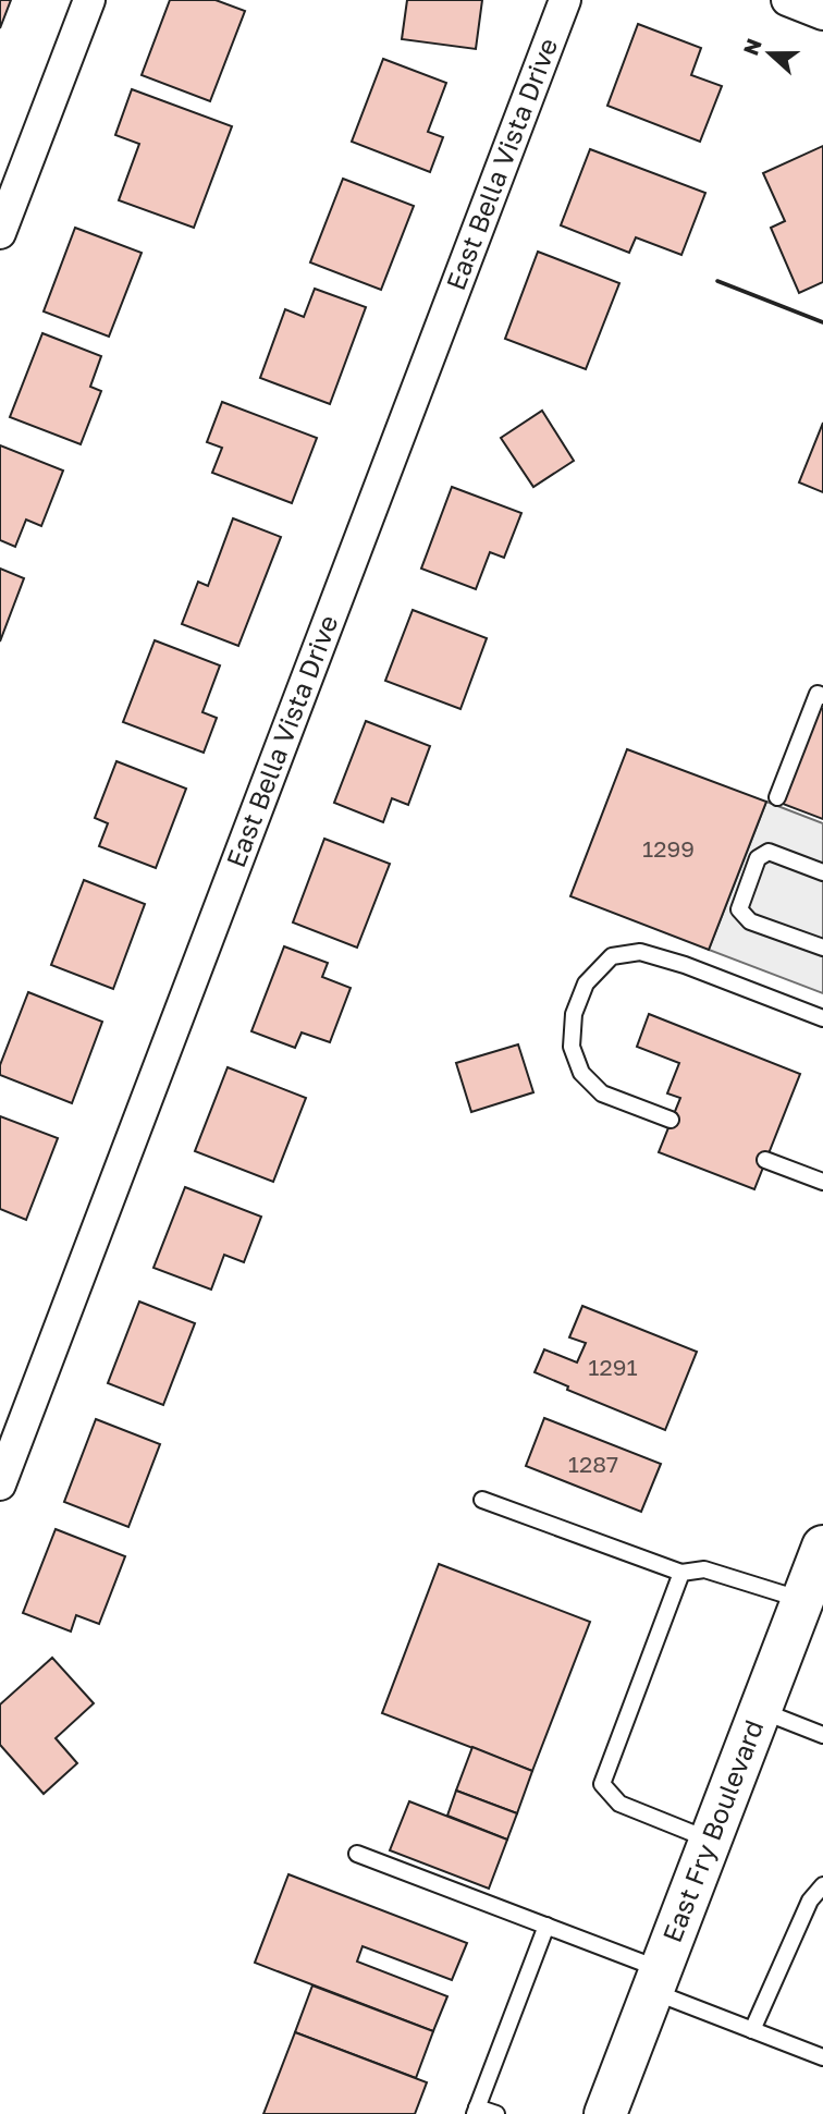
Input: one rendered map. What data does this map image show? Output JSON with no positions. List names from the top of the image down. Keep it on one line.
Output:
{"streets":{"main road":["East Fry Boulevard"],"street":["East Bella Vista Drive"]},"house_numbers":["1299","1291","1287"],"north":"left"}
